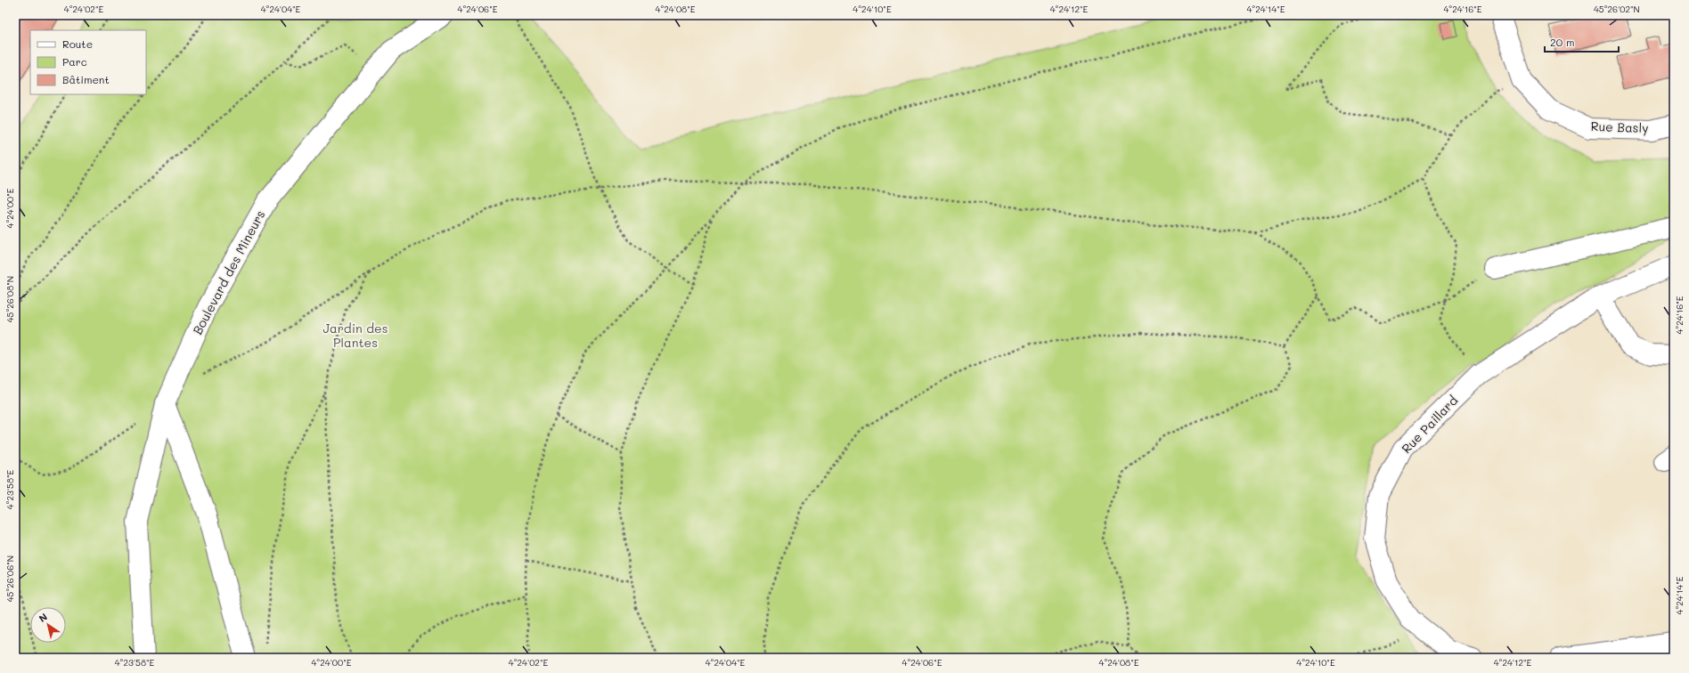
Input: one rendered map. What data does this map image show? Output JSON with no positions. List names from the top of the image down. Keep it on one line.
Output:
{"streets":{"street":["Rue Basly","Boulevard des Mineurs","Rue Paillard"]},"parks":["Jardin des Plantes"],"legend":["Route","Parc","Bâtiment"],"scale_bar":"20 m","north":"top left","coordinates":["4°24'02\"E","4°24'04\"E","4°24'06\"E","4°24'08\"E","4°24'10\"E","4°24'12\"E","4°24'14\"E","4°24'16\"E","45°26'02\"N","4°24'00\"E","45°26'08\"N","4°23'58\"E","45°26'06\"N"]}
